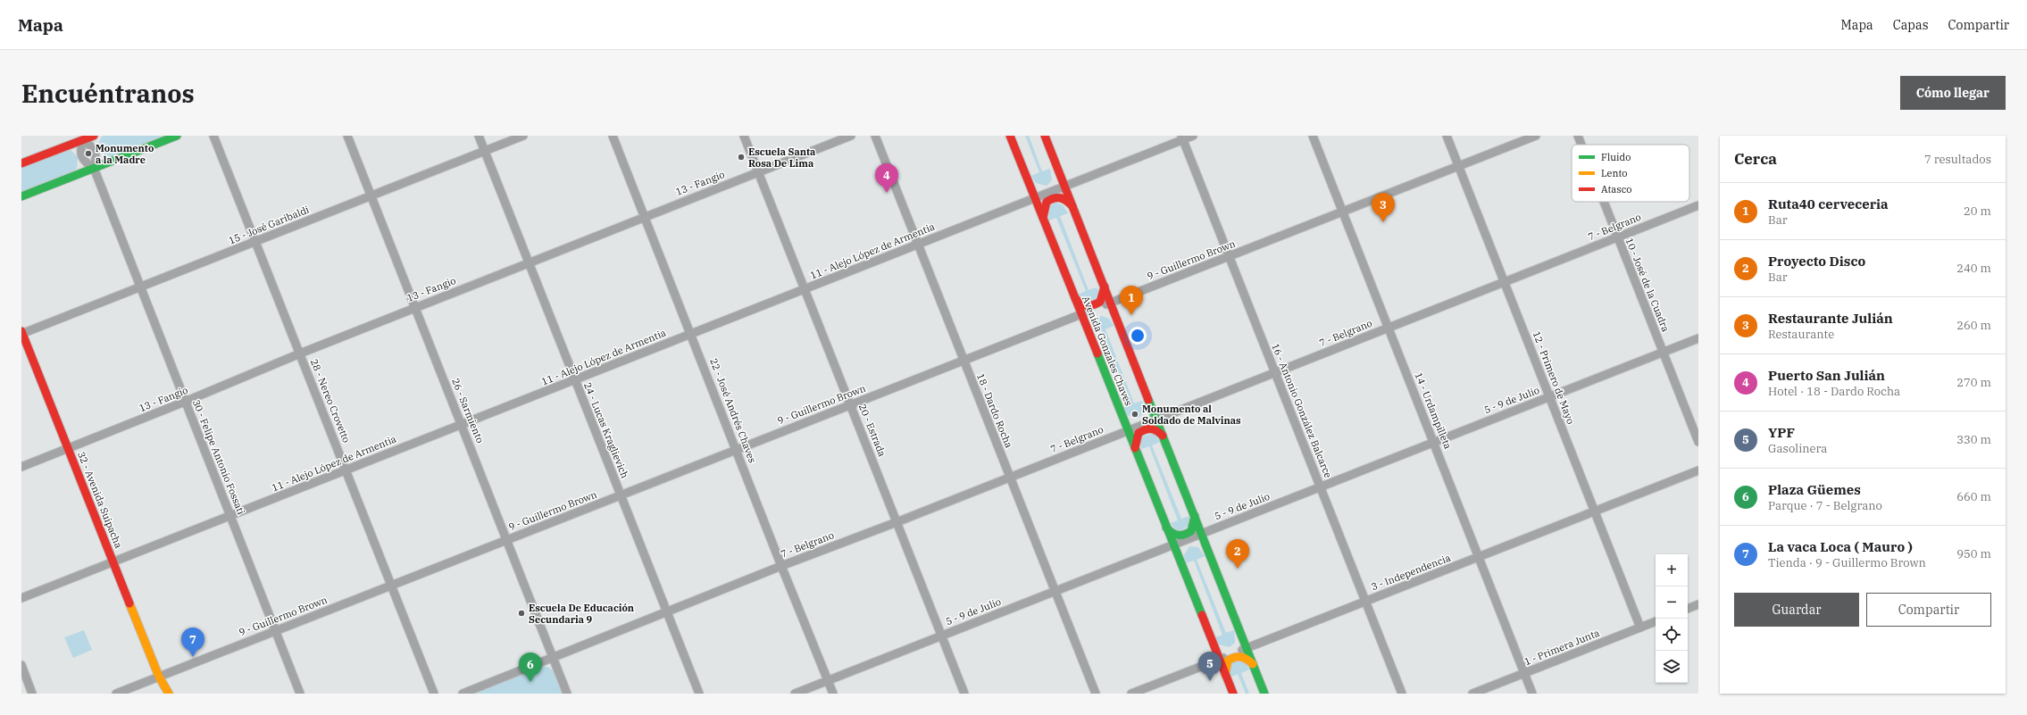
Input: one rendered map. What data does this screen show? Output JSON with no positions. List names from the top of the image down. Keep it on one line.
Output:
{"streets":{"main road":["Avenida Gonzales Chaves","32 - Avenida Suipacha"],"street":["13 - Fangio","15 - José Garibaldi","7 - Belgrano","11 - Alejo López de Armentia","9 - Guillermo Brown","10 - José de la Cuadra","12 - Primero de Mayo","5 - 9 de Julio","28 - Nereo Crovetto","26 - Sarmiento","22 - José Andrés Chaves","18 - Dardo Rocha","16 - Antonio González Balcarce","14 - Urdampilleta","24 - Lucas Kraglievich","20 - Estrada","30 - Felipe Antonio Fossati","3 - Independencia","1 - Primera Junta"]},"crossings":[["13 - Fangio","28 - Nereo Crovetto"],["13 - Fangio","26 - Sarmiento"],["13 - Fangio","22 - José Andrés Chaves"],["13 - Fangio","24 - Lucas Kraglievich"],["13 - Fangio","20 - Estrada"],["13 - Fangio","30 - Felipe Antonio Fossati"],["13 - Fangio","32 - Avenida Suipacha"],["15 - José Garibaldi","28 - Nereo Crovetto"],["15 - José Garibaldi","26 - Sarmiento"],["15 - José Garibaldi","24 - Lucas Kraglievich"],["15 - José Garibaldi","30 - Felipe Antonio Fossati"],["15 - José Garibaldi","32 - Avenida Suipacha"],["7 - Belgrano","10 - José de la Cuadra"],["7 - Belgrano","Avenida Gonzales Chaves"],["7 - Belgrano","12 - Primero de Mayo"],["7 - Belgrano","26 - Sarmiento"],["7 - Belgrano","22 - José Andrés Chaves"],["7 - Belgrano","18 - Dardo Rocha"],["7 - Belgrano","16 - Antonio González Balcarce"],["7 - Belgrano","14 - Urdampilleta"],["7 - Belgrano","24 - Lucas Kraglievich"],["7 - Belgrano","20 - Estrada"],["11 - Alejo López de Armentia","Avenida Gonzales Chaves"],["11 - Alejo López de Armentia","28 - Nereo Crovetto"],["11 - Alejo López de Armentia","26 - Sarmiento"],["11 - Alejo López de Armentia","22 - José Andrés Chaves"],["11 - Alejo López de Armentia","18 - Dardo Rocha"],["11 - Alejo López de Armentia","16 - Antonio González Balcarce"],["11 - Alejo López de Armentia","24 - Lucas Kraglievich"],["11 - Alejo López de Armentia","20 - Estrada"],["11 - Alejo López de Armentia","30 - Felipe Antonio Fossati"],["11 - Alejo López de Armentia","32 - Avenida Suipacha"],["9 - Guillermo Brown","Avenida Gonzales Chaves"],["9 - Guillermo Brown","12 - Primero de Mayo"],["9 - Guillermo Brown","28 - Nereo Crovetto"],["9 - Guillermo Brown","26 - Sarmiento"],["9 - Guillermo Brown","22 - José Andrés Chaves"],["9 - Guillermo Brown","18 - Dardo Rocha"],["9 - Guillermo Brown","16 - Antonio González Balcarce"],["9 - Guillermo Brown","14 - Urdampilleta"],["9 - Guillermo Brown","24 - Lucas Kraglievich"],["9 - Guillermo Brown","20 - Estrada"],["9 - Guillermo Brown","30 - Felipe Antonio Fossati"],["9 - Guillermo Brown","32 - Avenida Suipacha"],["10 - José de la Cuadra","5 - 9 de Julio"],["Avenida Gonzales Chaves","5 - 9 de Julio"],["Avenida Gonzales Chaves","3 - Independencia"],["12 - Primero de Mayo","5 - 9 de Julio"],["12 - Primero de Mayo","3 - Independencia"],["12 - Primero de Mayo","1 - Primera Junta"],["5 - 9 de Julio","22 - José Andrés Chaves"],["5 - 9 de Julio","18 - Dardo Rocha"],["5 - 9 de Julio","16 - Antonio González Balcarce"],["5 - 9 de Julio","14 - Urdampilleta"],["5 - 9 de Julio","20 - Estrada"],["16 - Antonio González Balcarce","3 - Independencia"],["14 - Urdampilleta","3 - Independencia"],["14 - Urdampilleta","1 - Primera Junta"]],"places":["Monumento a la Madre","Escuela Santa Rosa De Lima","Monumento al Soldado de Malvinas","Escuela De Educación Secundaria 9"],"legend":["Fluido","Lento","Atasco"],"page":{"header":"Mapa","nav":["Mapa","Capas","Compartir"],"buttons":["Cómo llegar",["Guardar","Compartir"]],"title":"Encuéntranos","heading":["Cerca","7 resultados"],"pins":["4","3","1","2","7","5","6"],"list":[{"mark":"1","name":"Ruta40 cerveceria","note":"Bar","value":"20 m"},{"mark":"2","name":"Proyecto Disco","note":"Bar","value":"240 m"},{"mark":"3","name":"Restaurante Julián","note":"Restaurante","value":"260 m"},{"mark":"4","name":"Puerto San Julián","note":"Hotel · 18 - Dardo Rocha","value":"270 m"},{"mark":"5","name":"YPF","note":"Gasolinera","value":"330 m"},{"mark":"6","name":"Plaza Güemes","note":"Parque · 7 - Belgrano","value":"660 m"},{"mark":"7","name":"La vaca Loca ( Mauro )","note":"Tienda · 9 - Guillermo Brown","value":"950 m"}],"map_buttons":["+","−"]}}
